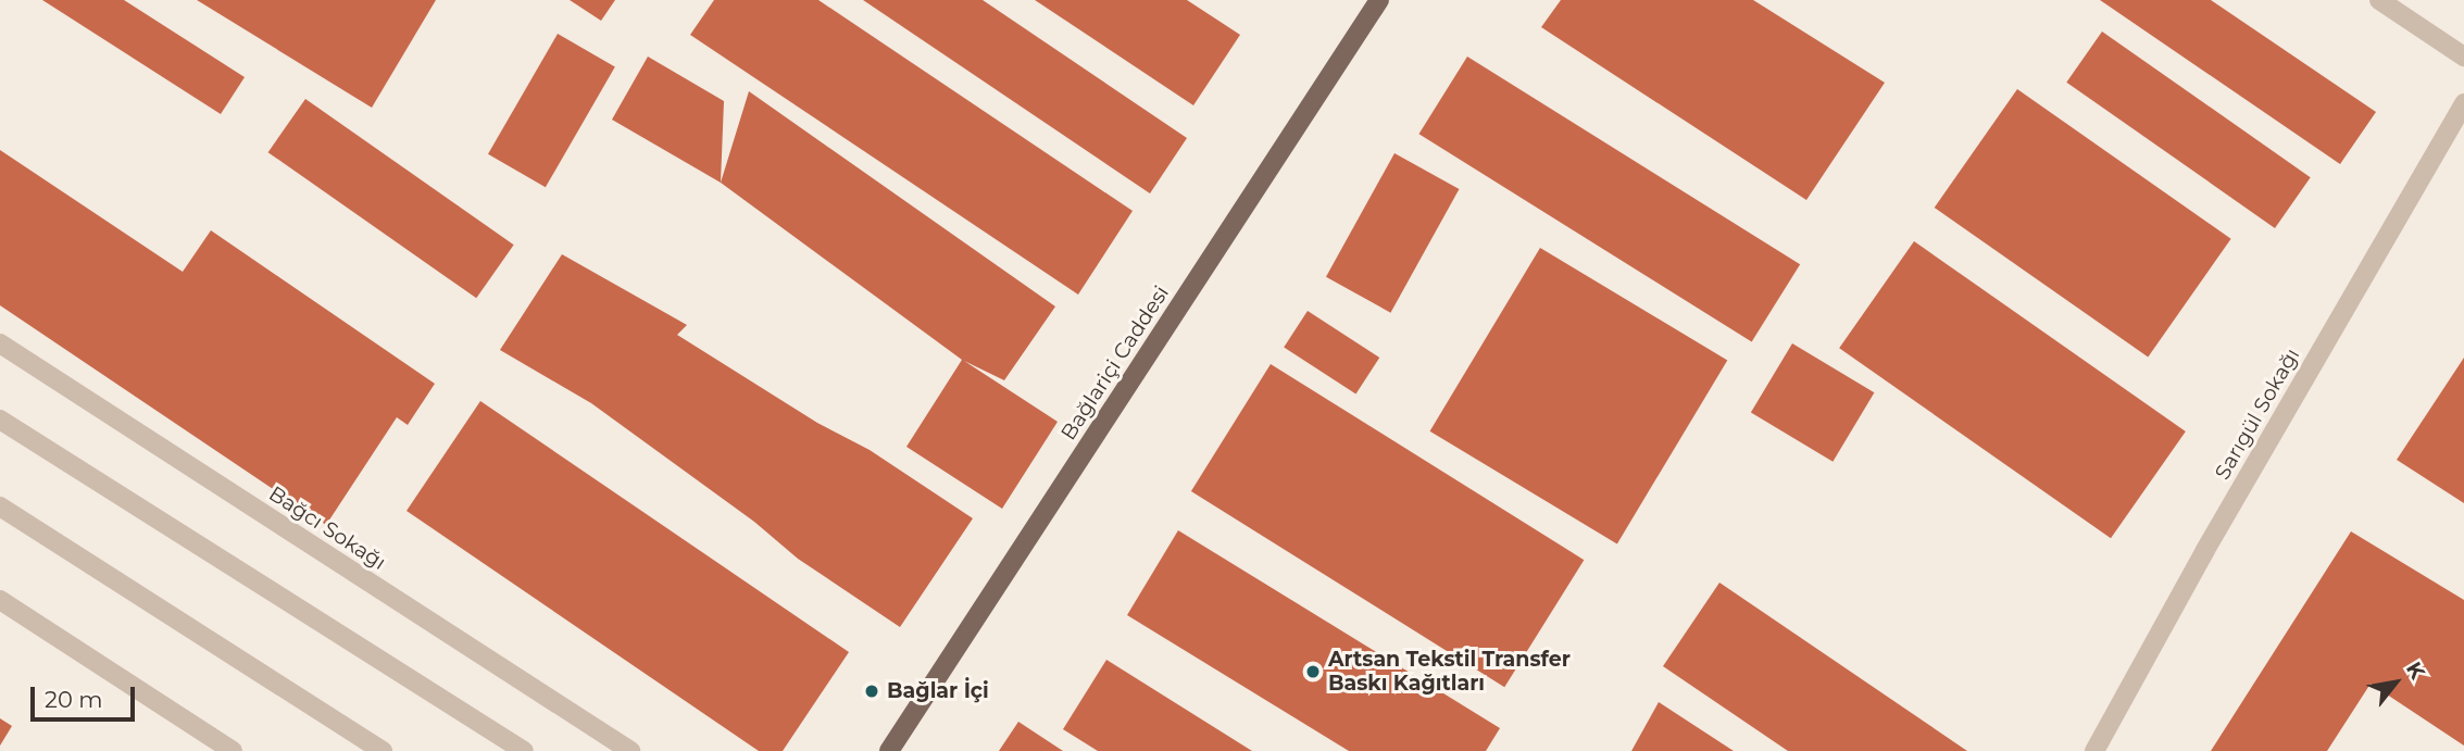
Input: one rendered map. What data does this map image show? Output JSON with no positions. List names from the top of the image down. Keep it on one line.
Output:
{"streets":{"main road":["Bağlariçi Caddesi"],"street":["Sarıgül Sokağı","Bağcı Sokağı"]},"places":["Artsan Tekstil Transfer Baskı Kağıtları","Bağlar İçi"],"scale_bar":"20 m","north":"top right"}
